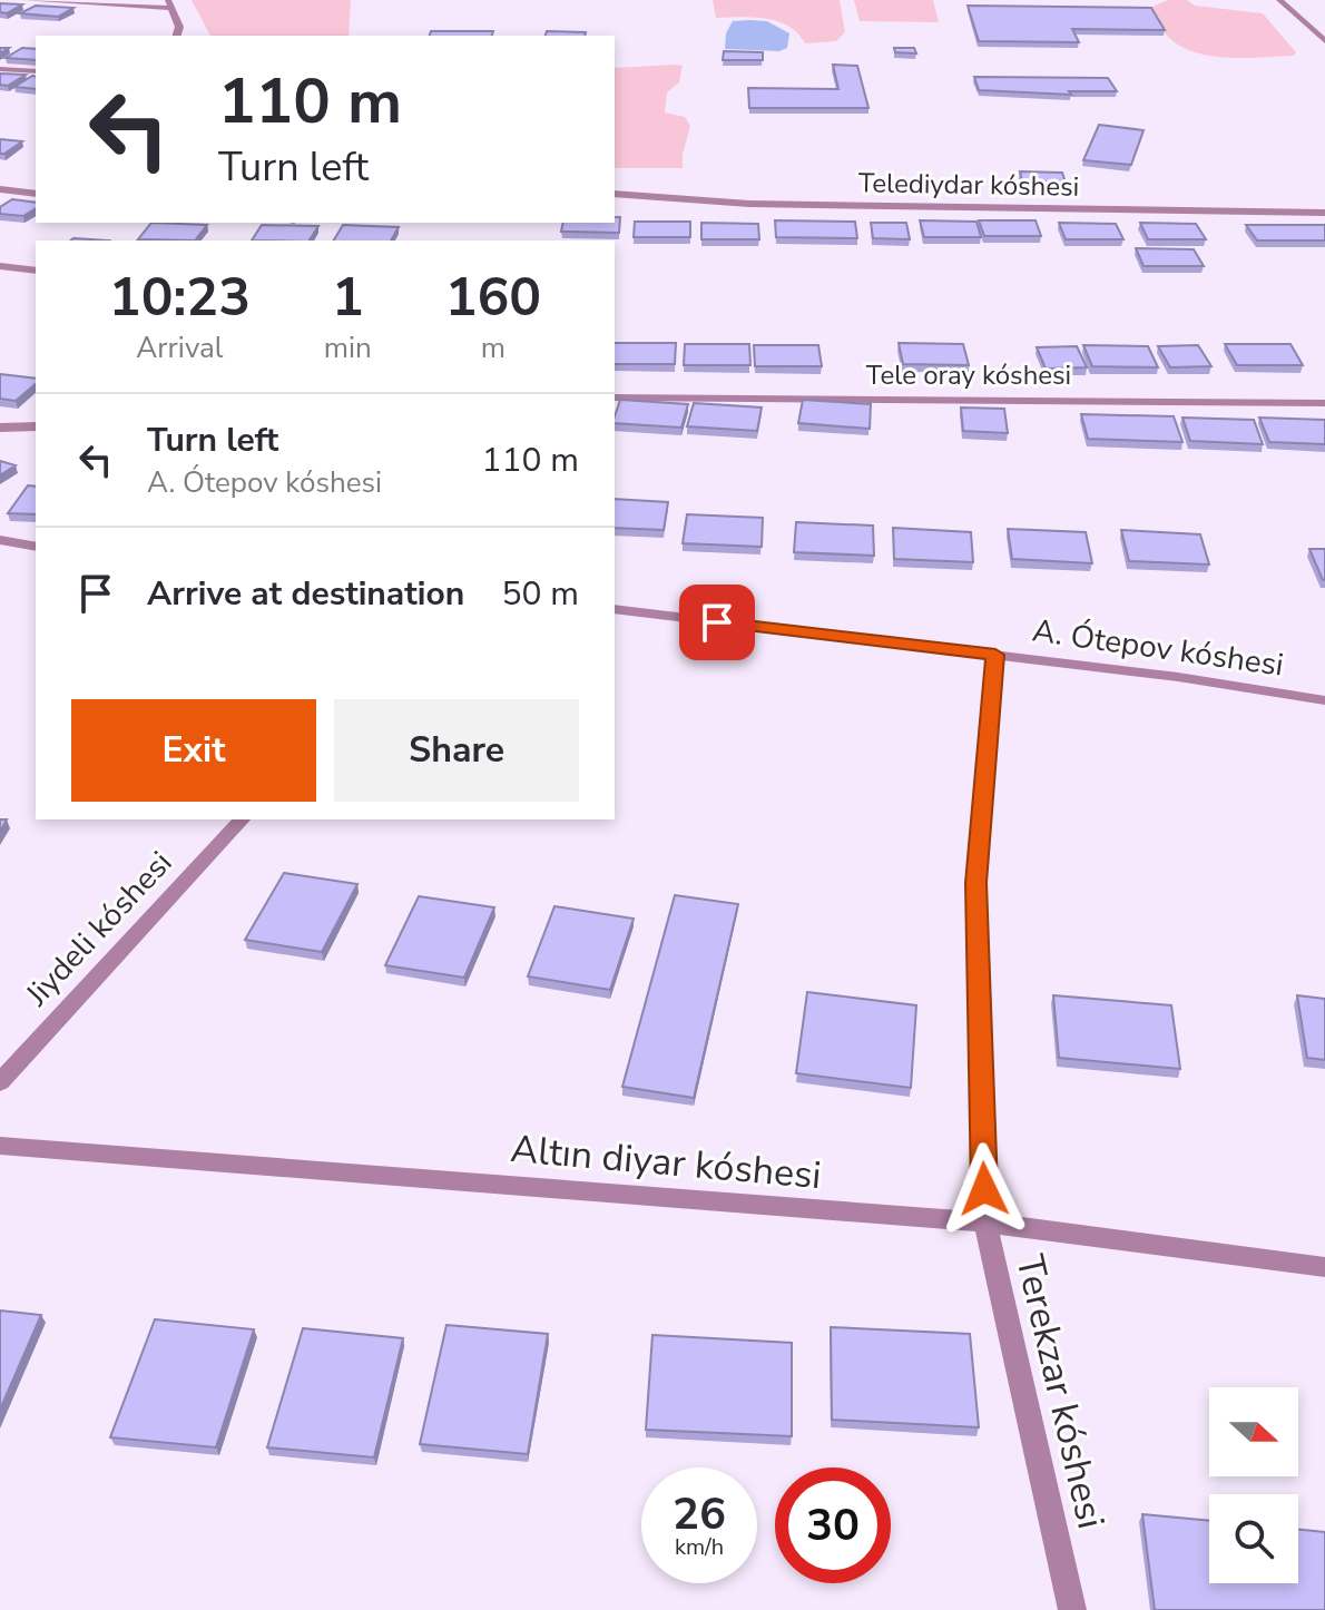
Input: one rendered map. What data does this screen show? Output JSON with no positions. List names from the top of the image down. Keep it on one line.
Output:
{"streets":{"street":["Telediydar kóshesi","Tele oray kóshesi","A. Ótepov kóshesi","Jiydeli kóshesi","Altın diyar kóshesi","Terekzar kóshesi"]},"crossings":[["A. Ótepov kóshesi","Terekzar kóshesi"],["Altın diyar kóshesi","Terekzar kóshesi"]],"north":"right","page":{"turn":["110 m","Turn left"],"eta":["10:23","Arrival","1","min","160","m"],"list":[{"name":"Turn left","note":"A. Ótepov kóshesi","value":"110 m"},{"name":"Arrive at destination","value":"50 m"}],"buttons":["Exit","Share"],"speed":"26 km/h","limit":"30"}}
